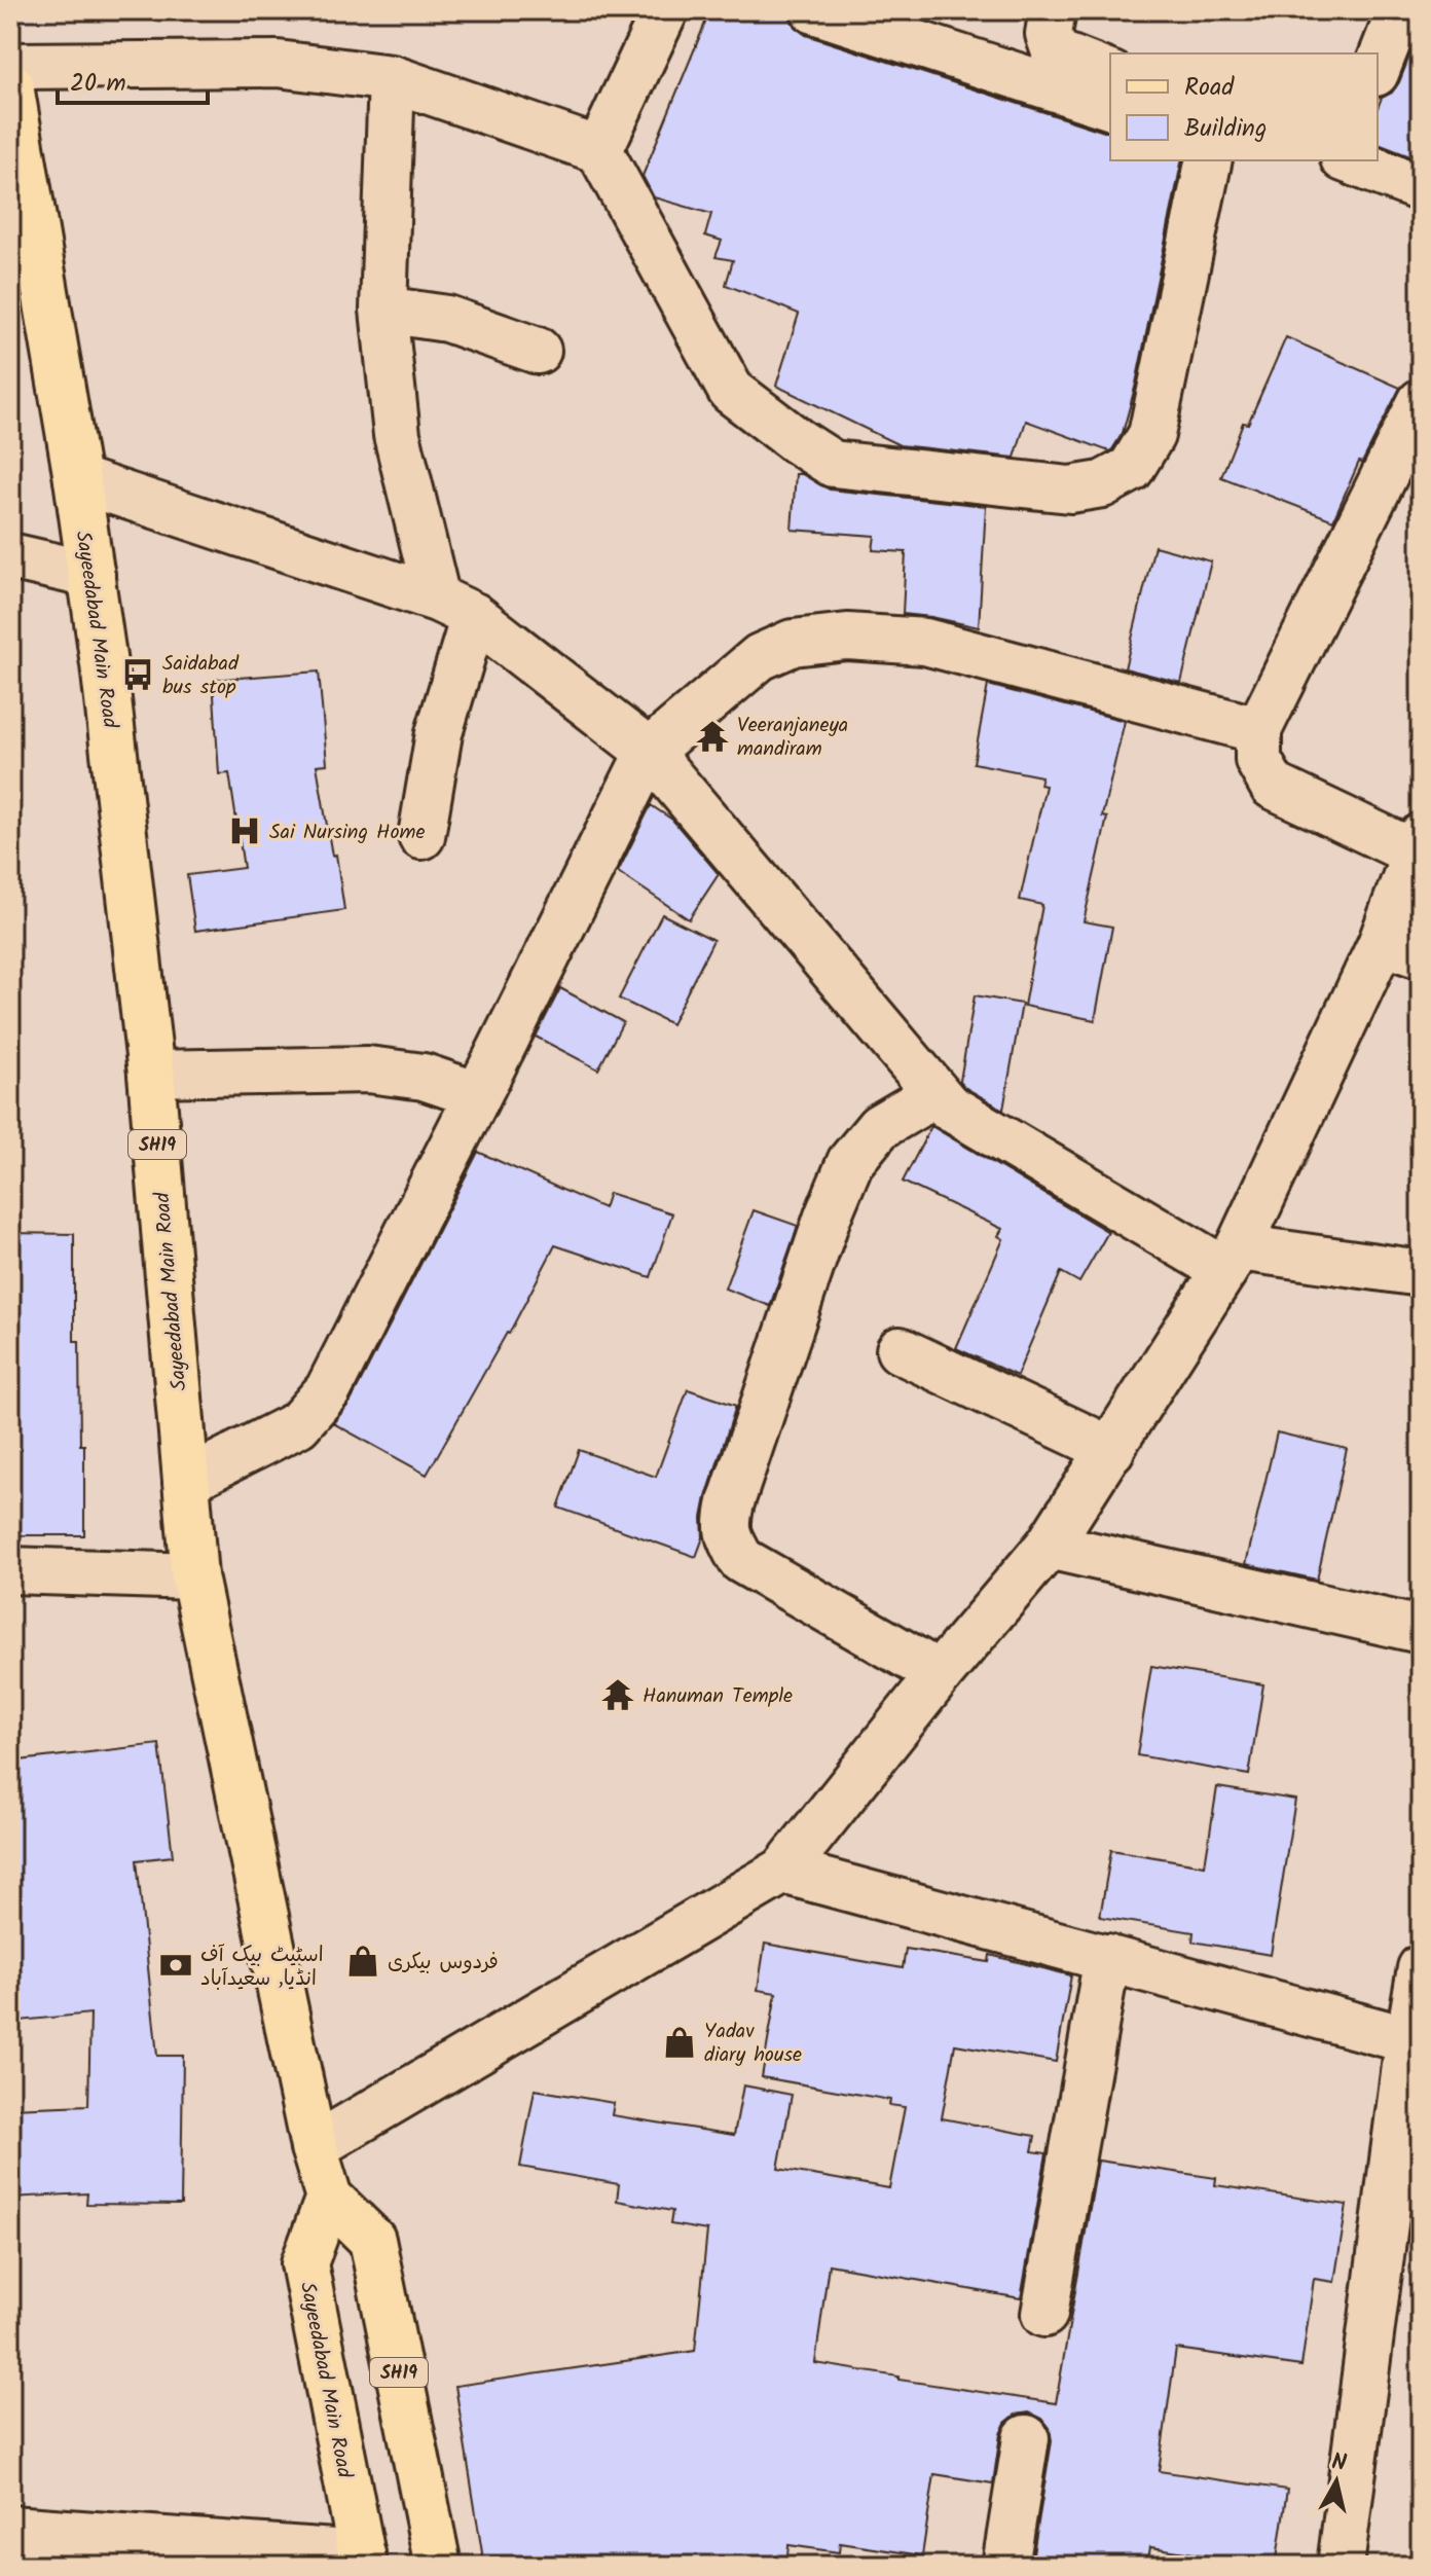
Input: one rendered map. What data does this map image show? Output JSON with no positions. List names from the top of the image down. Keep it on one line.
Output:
{"streets":{"main road":["Sayeedabad Main Road","SH19"]},"places":{"bus stop":["Saidabad bus stop"],"temple":["Veeranjaneya mandiram","Hanuman Temple"],"hospital":["Sai Nursing Home"],"shop":["فردوس بیکری","Yadav diary house"],"bank":["اسٹیٹ بیک آف انڈیا, سعیدآباد"]},"legend":["Road","Building"],"scale_bar":"20 m","north":"top"}
